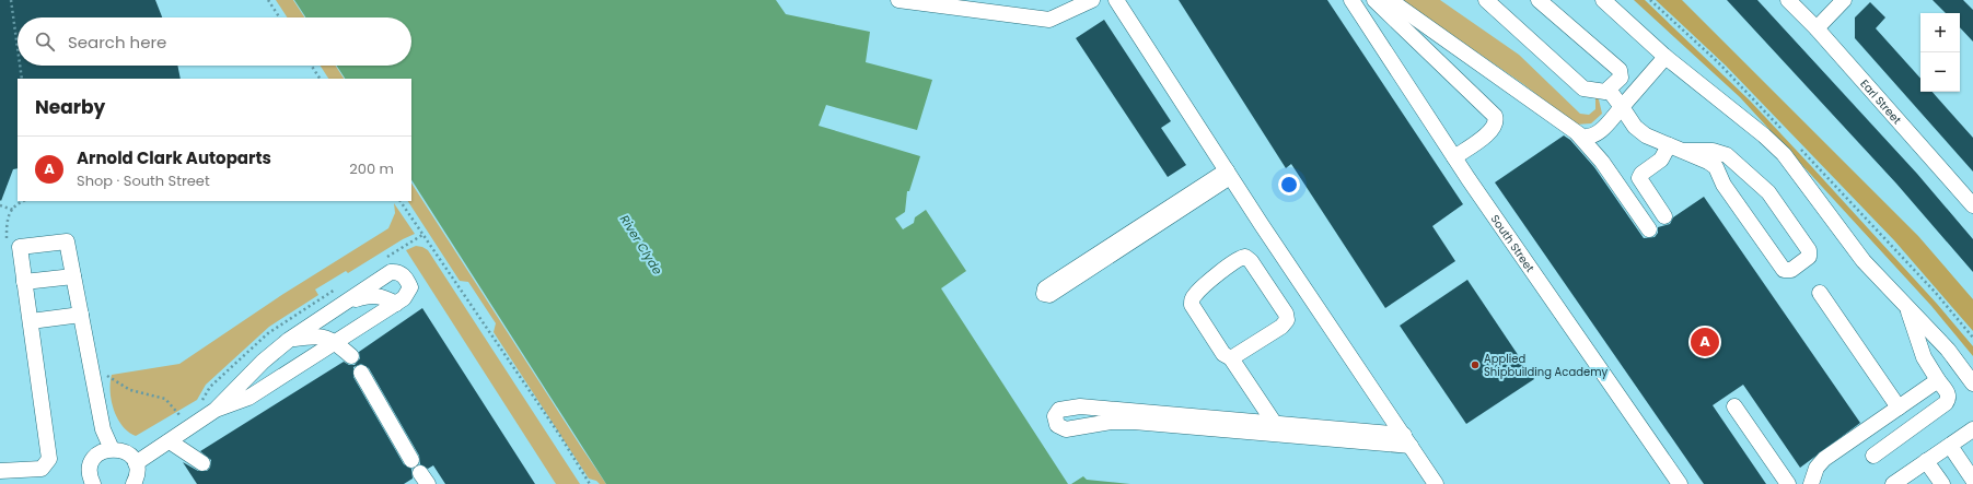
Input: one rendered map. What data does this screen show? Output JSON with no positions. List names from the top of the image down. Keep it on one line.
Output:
{"streets":{"street":["Earl Street","South Street"]},"water":["River Clyde"],"places":["Applied Shipbuilding Academy"],"page":{"map_buttons":["+","−"],"search":"Search here","heading":"Nearby","list":[{"mark":"A","name":"Arnold Clark Autoparts","note":"Shop · South Street","value":"200 m"}],"pins":"A"}}
